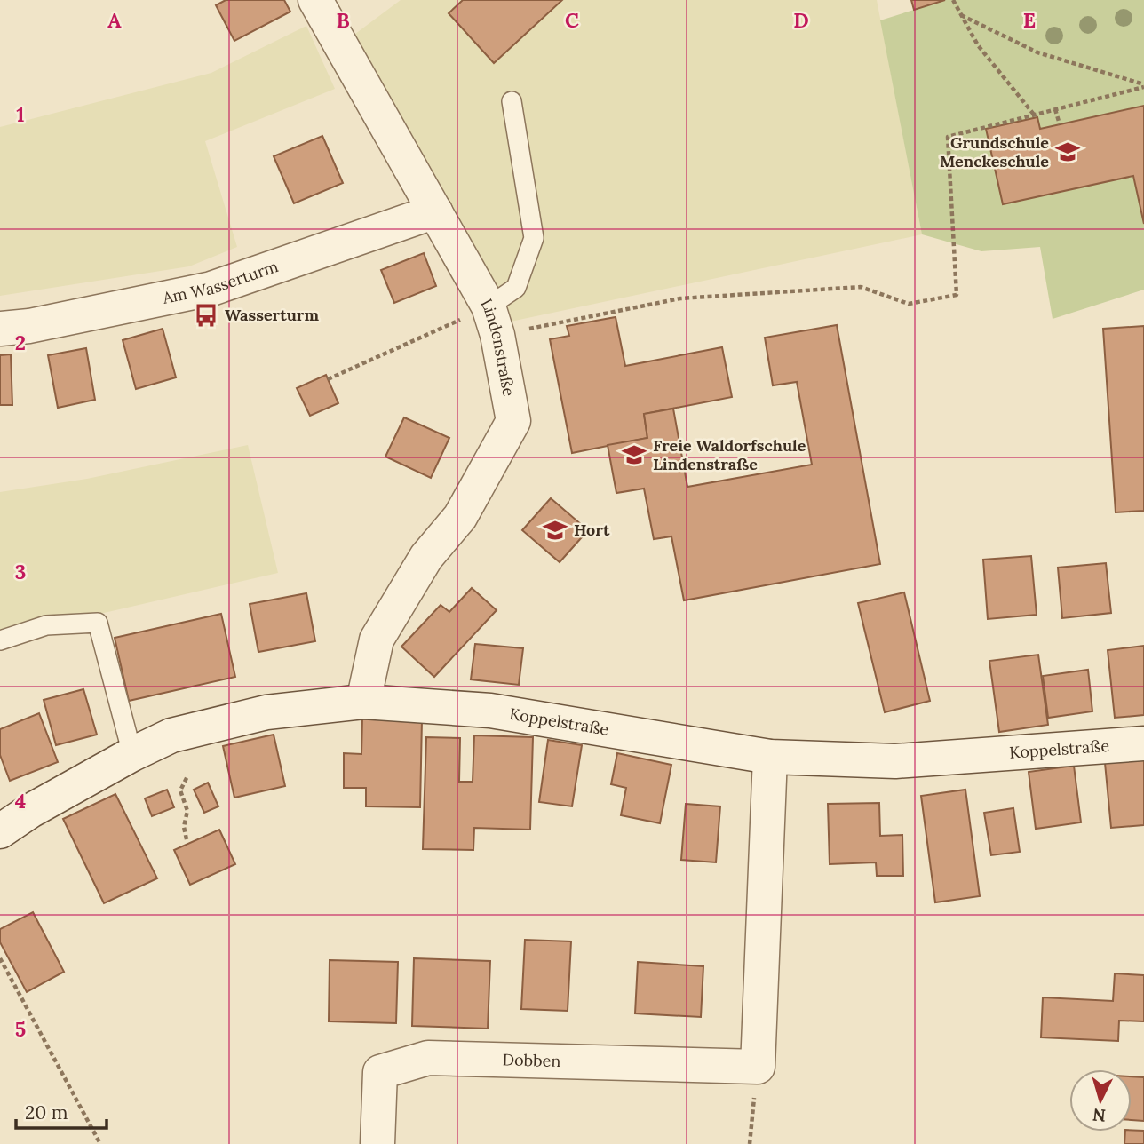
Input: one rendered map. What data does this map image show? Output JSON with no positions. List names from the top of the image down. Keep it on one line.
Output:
{"streets":{"street":["Am Wasserturm","Lindenstraße","Koppelstraße","Dobben"]},"crossings":[["Am Wasserturm","Lindenstraße"],["Lindenstraße","Koppelstraße"]],"places":{"school or university":["Grundschule Menckeschule","Freie Waldorfschule Lindenstraße","Hort"],"bus stop":["Wasserturm"]},"scale_bar":"20 m","north":"bottom","grid":{"columns":["A","B","C","D","E"],"rows":["1","2","3","4","5"]}}
